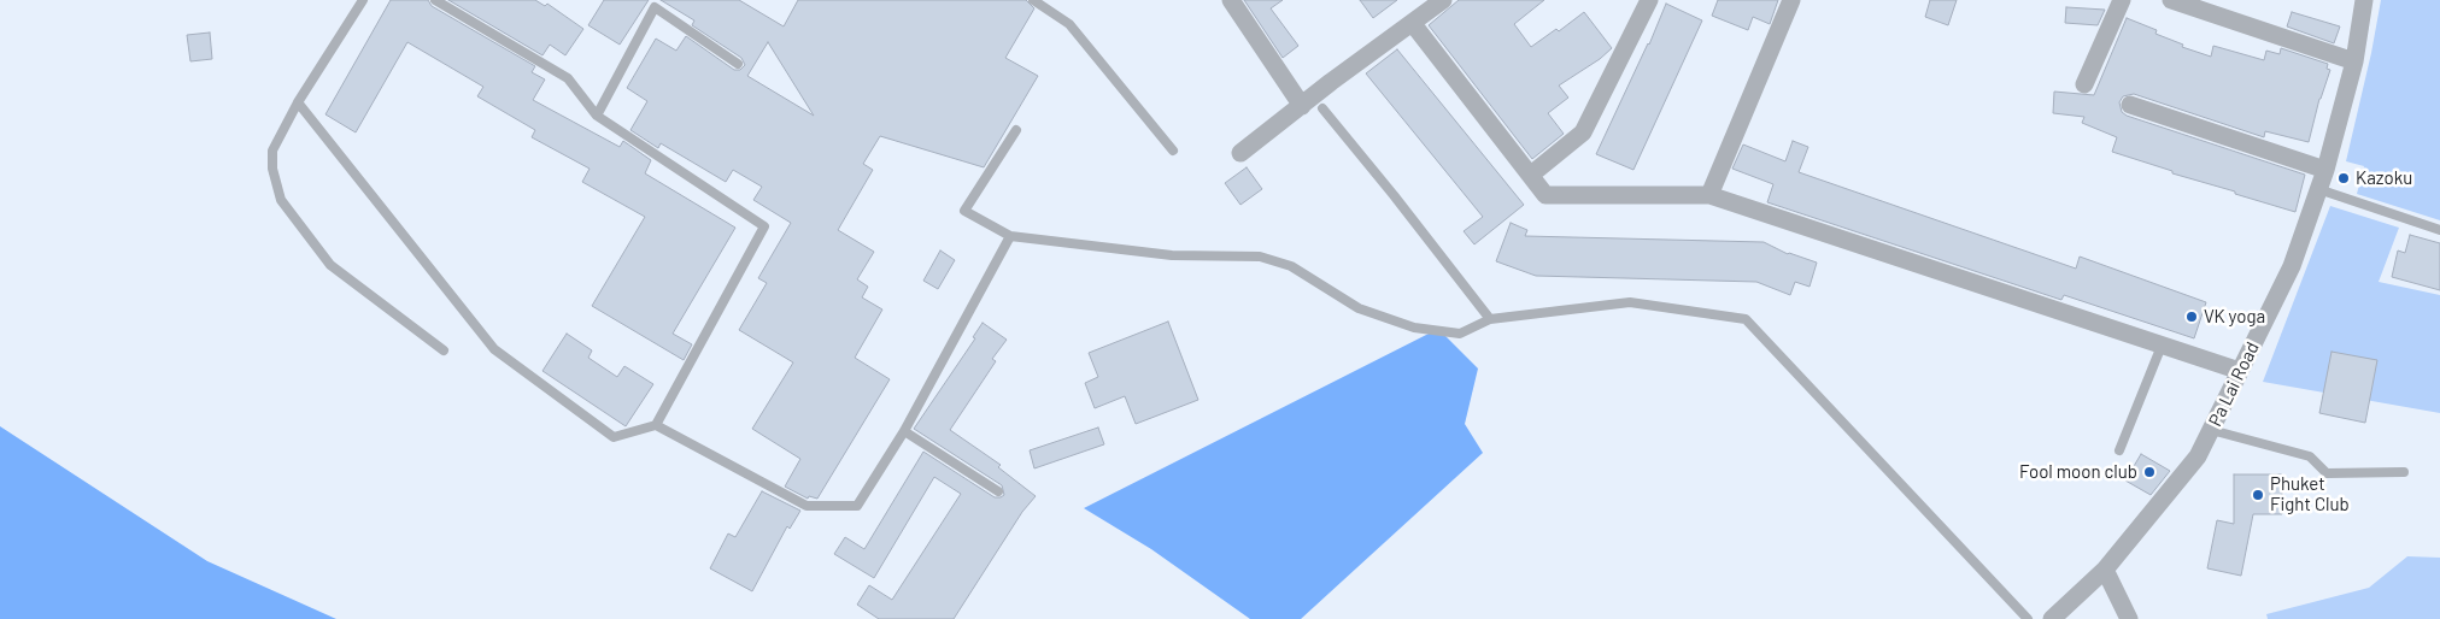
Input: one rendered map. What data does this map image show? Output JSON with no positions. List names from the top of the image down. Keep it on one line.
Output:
{"streets":{"street":["Pa Lai Road"]},"places":["Kazoku","VK yoga","Fool moon club","Phuket Fight Club"]}
